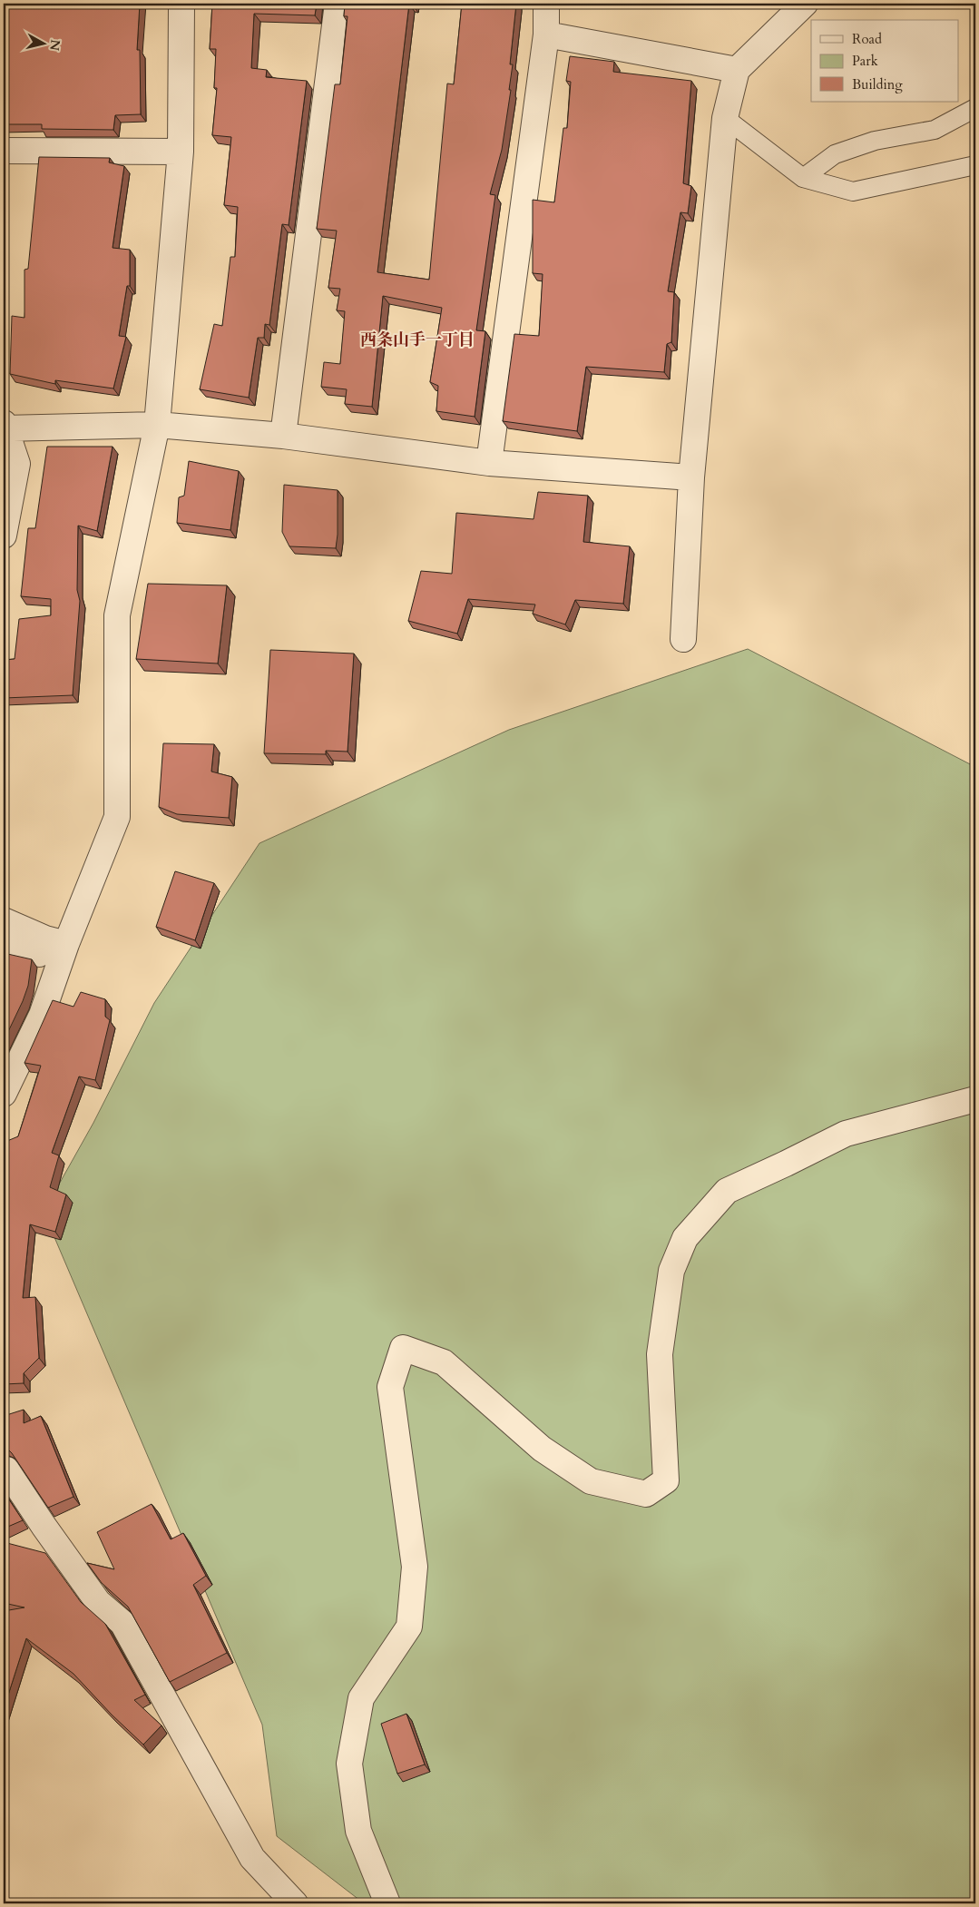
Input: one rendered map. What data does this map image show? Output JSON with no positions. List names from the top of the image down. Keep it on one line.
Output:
{"districts":["西条山手一丁目"],"legend":["Road","Park","Building"],"north":"right"}
